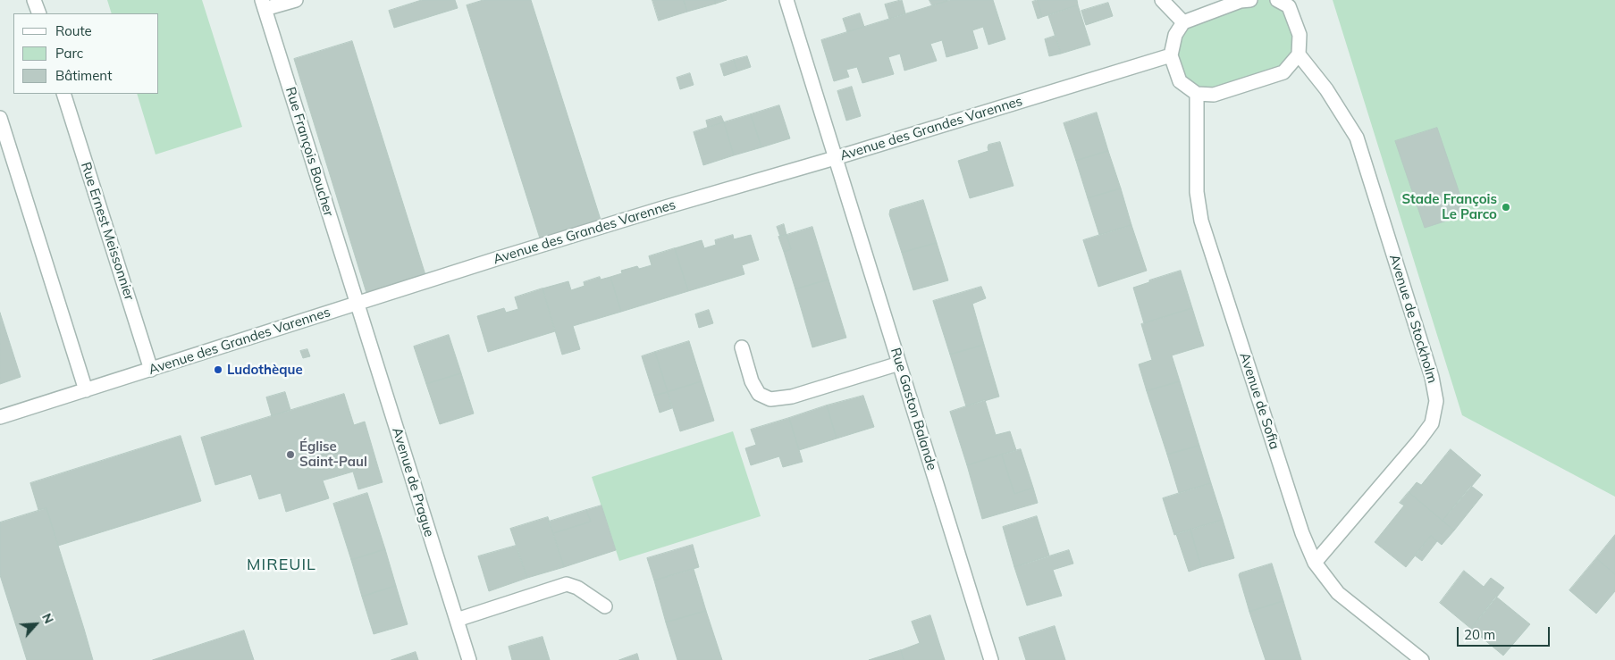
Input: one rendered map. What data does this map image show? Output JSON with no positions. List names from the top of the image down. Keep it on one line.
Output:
{"streets":{"street":["Avenue des Grandes Varennes","Rue François Boucher","Rue Ernest Meissonnier","Avenue de Stockholm","Avenue de Sofia","Rue Gaston Balande","Avenue de Prague"]},"crossings":[["Avenue des Grandes Varennes","Rue François Boucher"],["Avenue des Grandes Varennes","Rue Ernest Meissonnier"],["Avenue des Grandes Varennes","Rue Gaston Balande"],["Avenue des Grandes Varennes","Avenue de Prague"],["Rue François Boucher","Avenue de Prague"],["Avenue de Stockholm","Avenue de Sofia"]],"districts":["MIREUIL"],"places":["Stade François Le Parco","Ludothèque","Église Saint-Paul"],"legend":["Route","Parc","Bâtiment"],"scale_bar":"20 m","north":"top right"}
